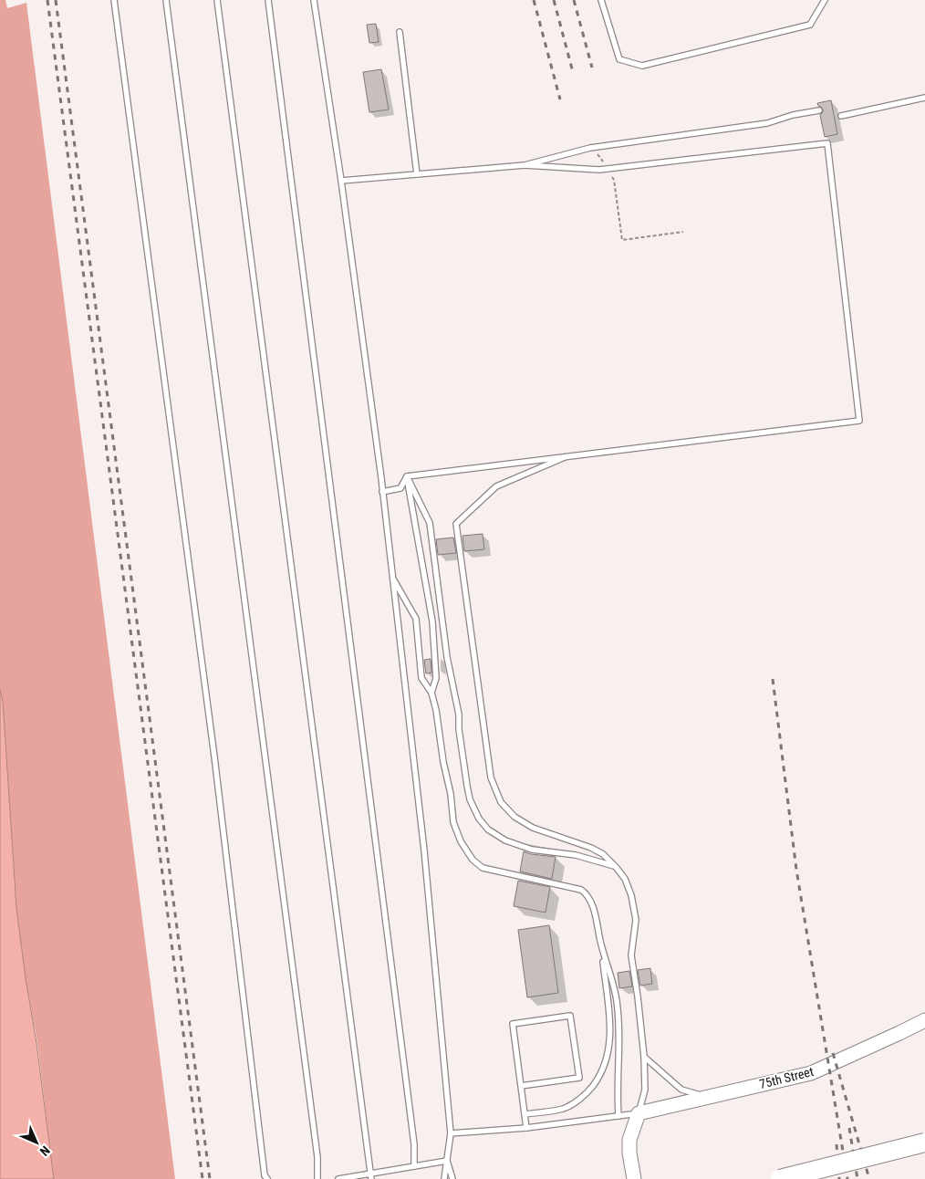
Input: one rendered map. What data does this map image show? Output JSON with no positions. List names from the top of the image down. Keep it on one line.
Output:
{"streets":{"street":["75th Street"]},"north":"bottom right"}
